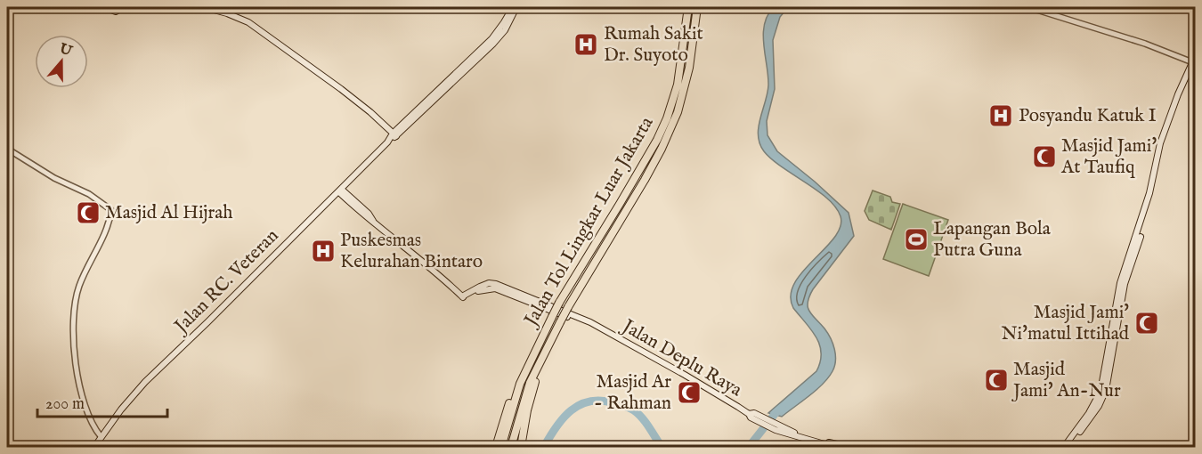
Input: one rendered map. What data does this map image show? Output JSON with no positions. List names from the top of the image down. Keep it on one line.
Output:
{"streets":{"highway":["Jalan Tol Lingkar Luar Jakarta"],"main road":["Jalan RC. Veteran","Jalan Deplu Raya"]},"crossings":[["Jalan RC. Veteran","Jalan Deplu Raya"]],"places":{"hospital":["Rumah Sakit Dr. Suyoto","Posyandu Katuk I","Puskesmas Kelurahan Bintaro"],"mosque":["Masjid Jami' At Taufiq","Masjid Al Hijrah","Masjid Jami' Ni'matul Ittihad","Masjid Jami' An-Nur","Masjid Ar - Rahman"],"sports":["Lapangan Bola Putra Guna"]},"scale_bar":"200 m","north":"top"}
